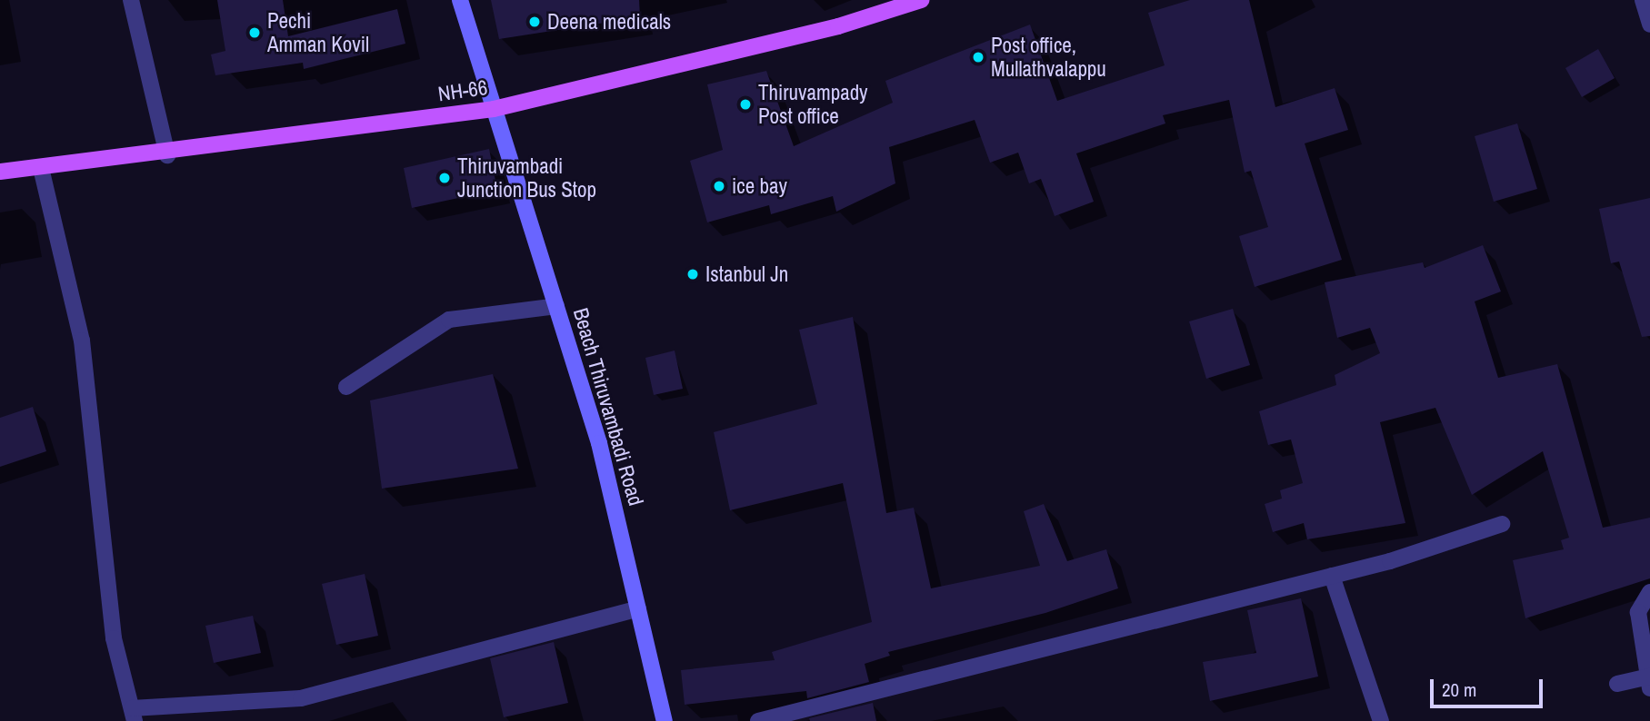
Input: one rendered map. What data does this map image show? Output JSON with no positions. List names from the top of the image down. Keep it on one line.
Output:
{"streets":{"main road":["NH-66","Beach Thiruvambadi Road"]},"crossings":[["NH-66","Beach Thiruvambadi Road"]],"places":["Deena medicals","Pechi Amman Kovil","Post office, Mullathvalappu","Thiruvampady Post office","Thiruvambadi Junction Bus Stop","ice bay","Istanbul Jn"],"scale_bar":"20 m"}
